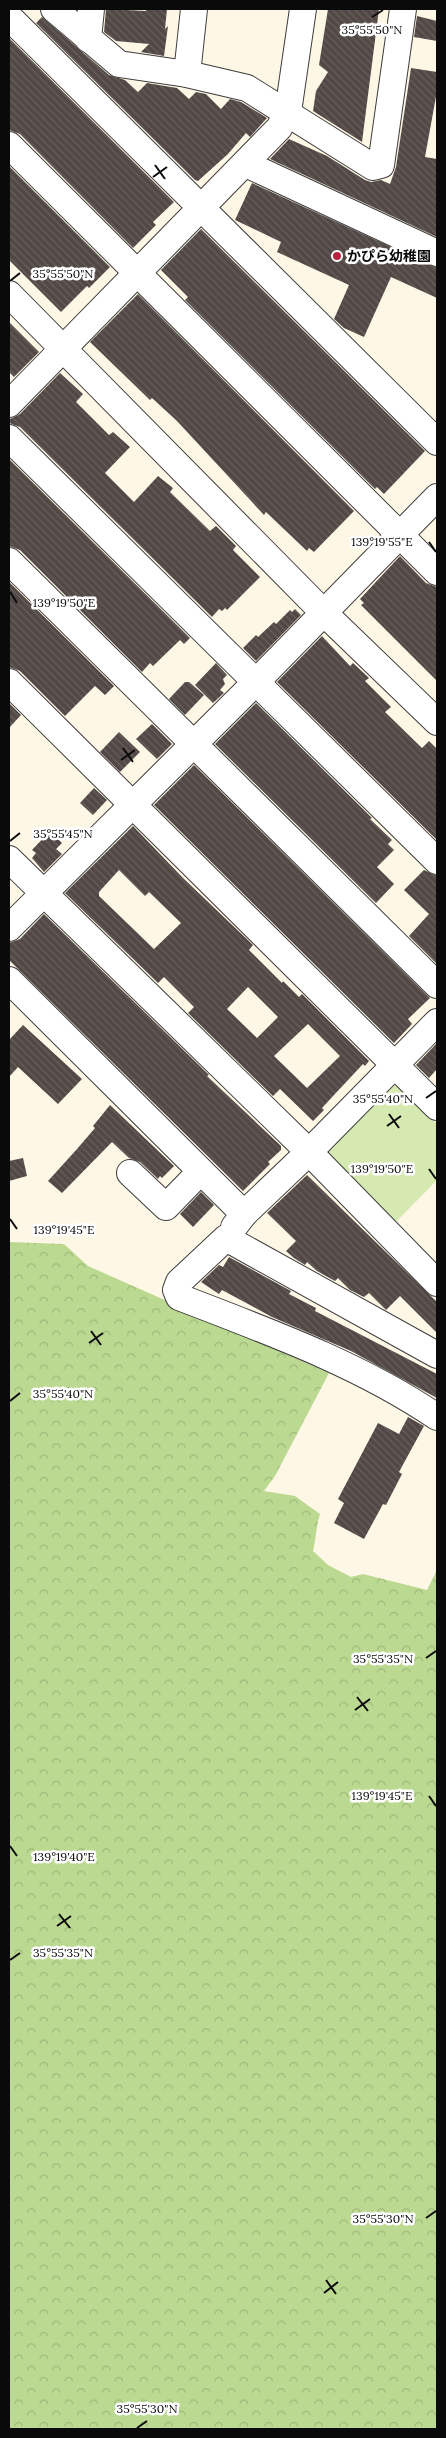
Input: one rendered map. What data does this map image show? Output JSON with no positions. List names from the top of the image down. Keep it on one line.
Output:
{"places":["かぴら幼稚園"],"coordinates":["35°55'50\"N","139°19'55\"E","139°19'50\"E","35°55'45\"N","35°55'40\"N","139°19'45\"E","35°55'35\"N","139°19'40\"E","35°55'30\"N"]}
